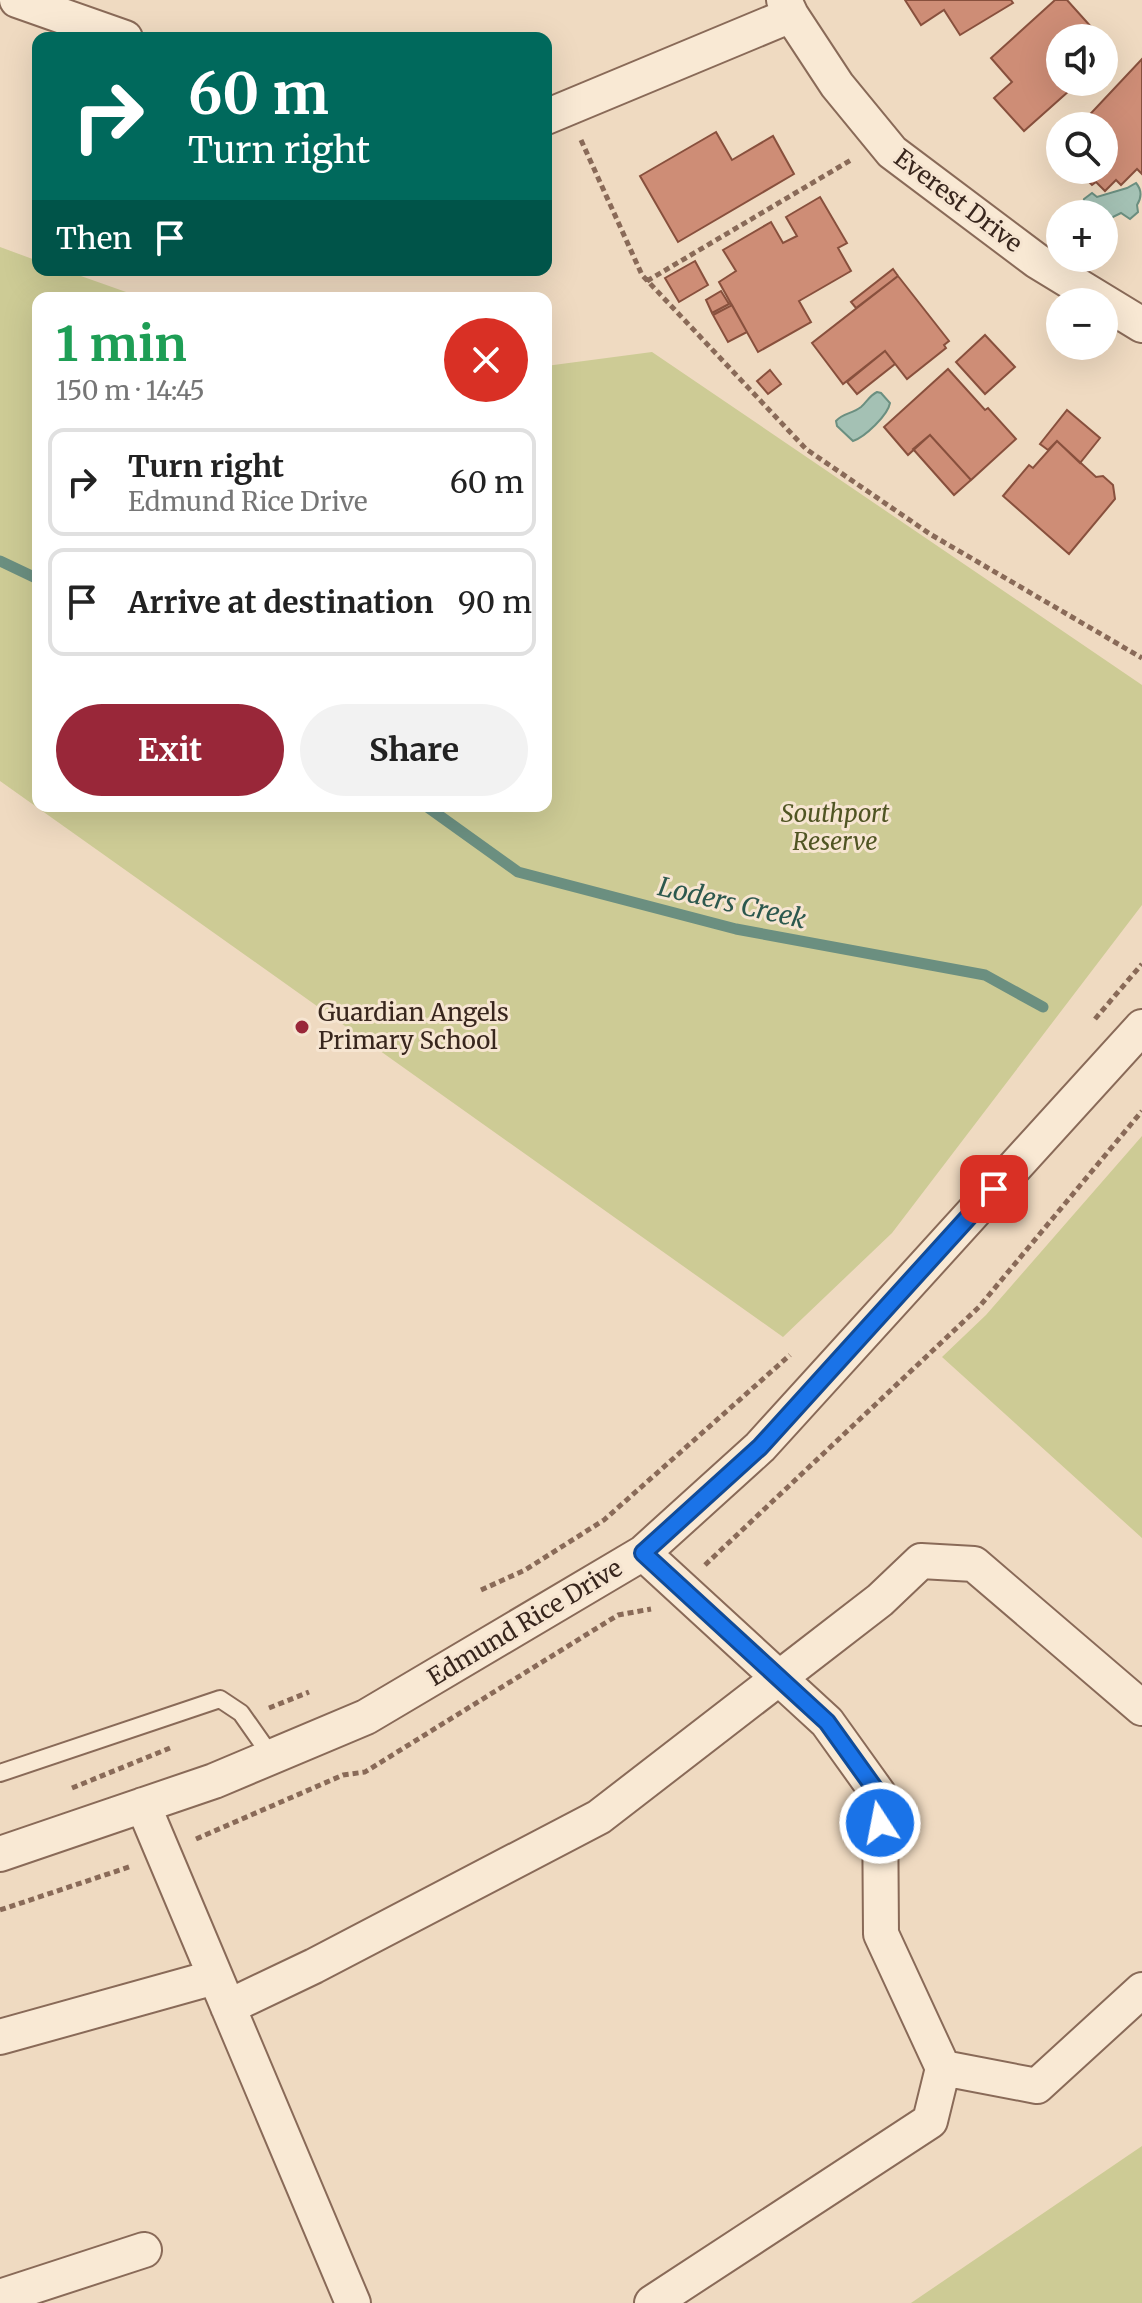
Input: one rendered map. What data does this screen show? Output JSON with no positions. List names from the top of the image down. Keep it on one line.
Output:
{"streets":{"street":["Everest Drive","Edmund Rice Drive"]},"water":["Loders Creek"],"parks":["Southport Reserve"],"places":["Guardian Angels Primary School"],"page":{"map_buttons":["+","−"],"turn":["60 m","Turn right"],"then":"Then","heading":["1 min","150 m · 14:45"],"list":[{"name":"Turn right","note":"Edmund Rice Drive","value":"60 m"},{"name":"Arrive at destination","value":"90 m"}],"buttons":["Exit","Share"]}}
